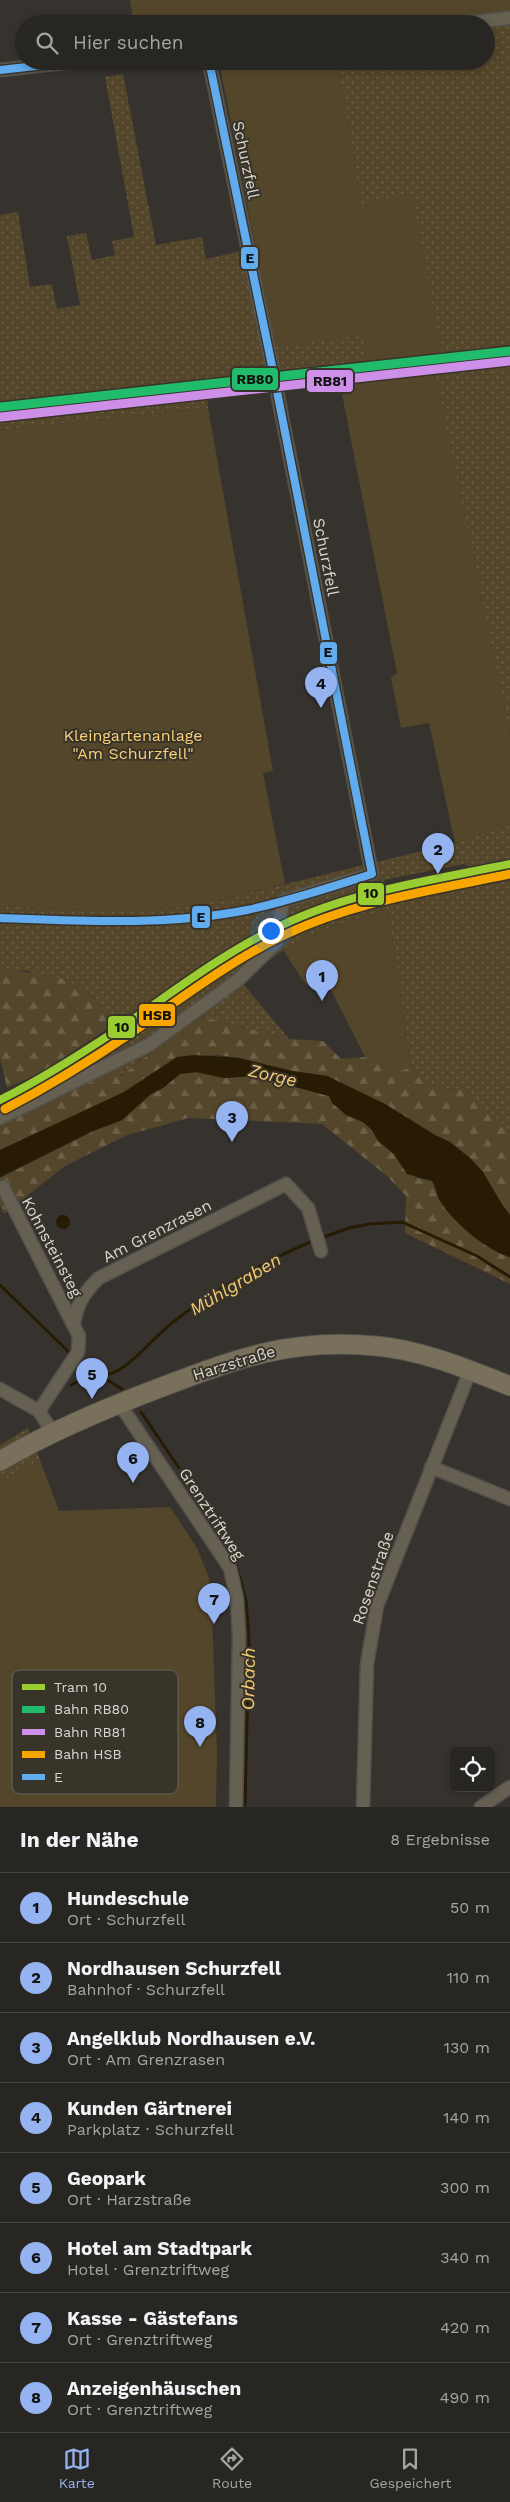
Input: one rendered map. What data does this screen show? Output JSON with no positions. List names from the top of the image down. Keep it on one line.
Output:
{"streets":{"main road":["Harzstraße"],"street":["Schurzfell","Am Grenzrasen","Kohnsteinsteg","Grenztriftweg","Rosenstraße"]},"crossings":[["Am Grenzrasen","Kohnsteinsteg"],["Harzstraße","Grenztriftweg"],["Harzstraße","Rosenstraße"]],"water":["Zorge","Mühlgraben","Orbach"],"parks":["Kleingartenanlage \"Am Schurzfell\""],"lines":["transit line E","rail line RB80","rail line RB81","tram line 10","rail line HSB"],"legend":["Tram 10","Bahn RB80","Bahn RB81","Bahn HSB","E"],"page":{"search":"Hier suchen","pins":["4","2","1","3","5","6","7","8"],"heading":["In der Nähe","8 Ergebnisse"],"list":[{"mark":"1","name":"Hundeschule","note":"Ort · Schurzfell","value":"50 m"},{"mark":"2","name":"Nordhausen Schurzfell","note":"Bahnhof · Schurzfell","value":"110 m"},{"mark":"3","name":"Angelklub Nordhausen e.V.","note":"Ort · Am Grenzrasen","value":"130 m"},{"mark":"4","name":"Kunden Gärtnerei","note":"Parkplatz · Schurzfell","value":"140 m"},{"mark":"5","name":"Geopark","note":"Ort · Harzstraße","value":"300 m"},{"mark":"6","name":"Hotel am Stadtpark","note":"Hotel · Grenztriftweg","value":"340 m"},{"mark":"7","name":"Kasse - Gästefans","note":"Ort · Grenztriftweg","value":"420 m"},{"mark":"8","name":"Anzeigenhäuschen","note":"Ort · Grenztriftweg","value":"490 m"}],"nav":["Karte","Route","Gespeichert"]}}
